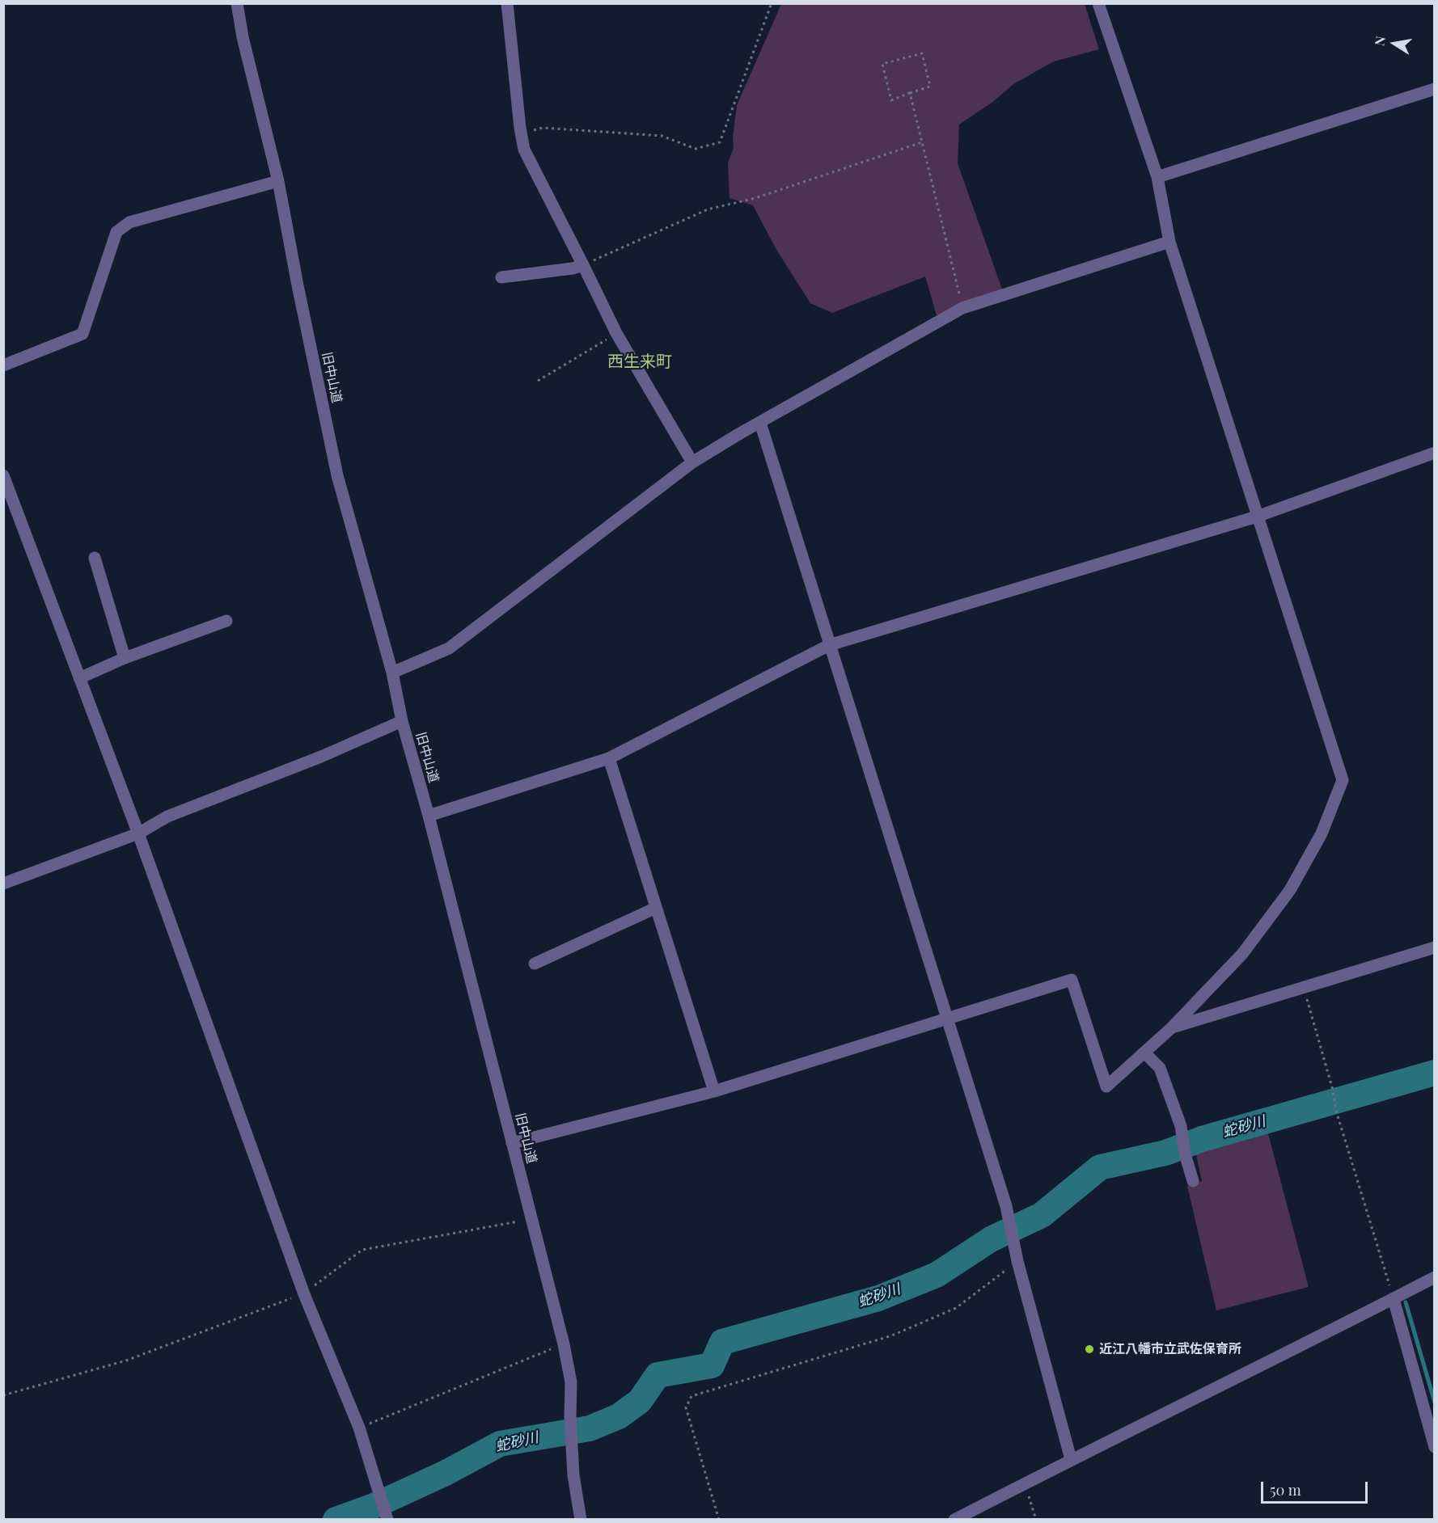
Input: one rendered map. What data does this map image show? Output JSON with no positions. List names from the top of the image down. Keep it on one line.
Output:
{"streets":{"street":["旧中山道"]},"districts":["西生来町"],"water":["蛇砂川"],"places":["近江八幡市立武佐保育所"],"scale_bar":"50 m","north":"left"}
